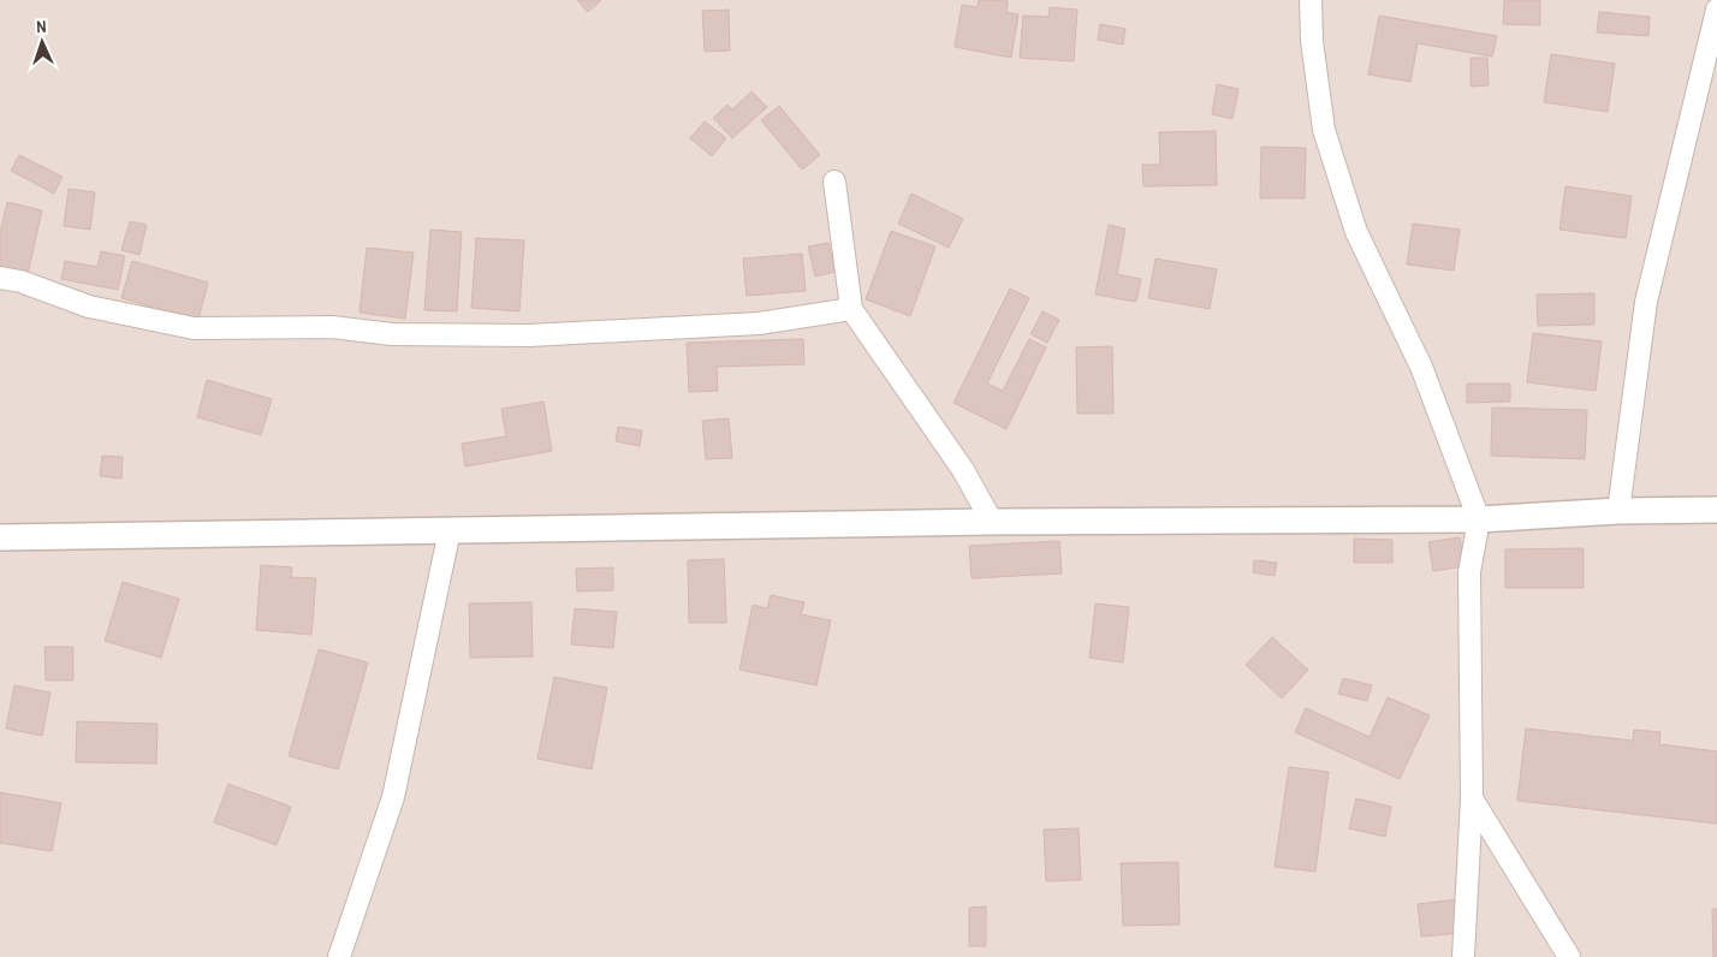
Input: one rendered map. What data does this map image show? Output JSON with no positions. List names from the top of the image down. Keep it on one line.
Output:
{"north":"top"}
